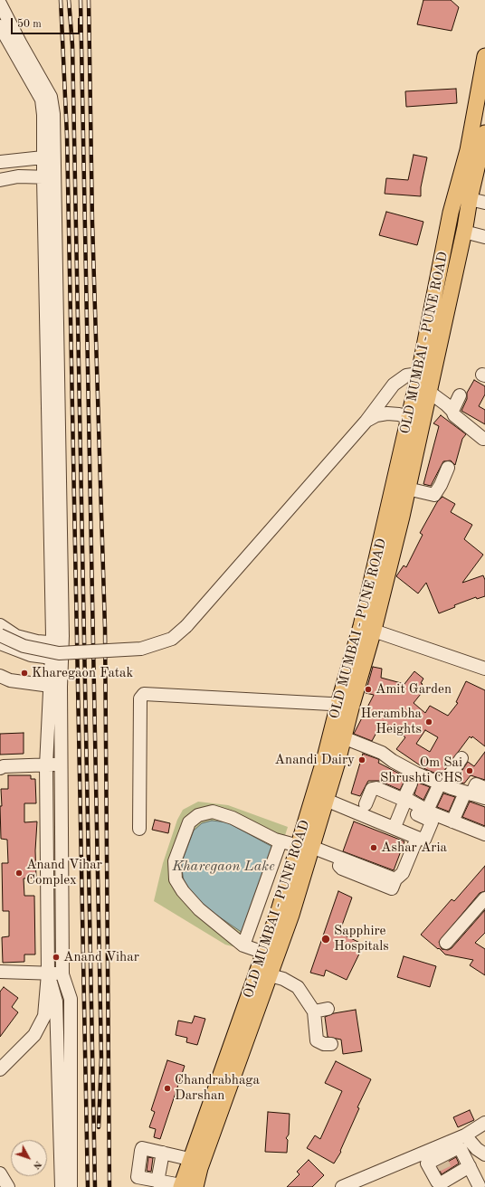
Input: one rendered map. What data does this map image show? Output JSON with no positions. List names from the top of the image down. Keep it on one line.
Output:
{"streets":{"main road":["OLD MUMBAI - PUNE ROAD"]},"water":["Kharegaon Lake"],"places":["Kharegaon Fatak","Amit Garden","Herambha Heights","Anandi Dairy","Om Sai Shrushti CHS","Ashar Aria","Anand Vihar Complex","Sapphire Hospitals","Anand Vihar","Chandrabhaga Darshan"],"scale_bar":"50 m","north":"bottom right"}
